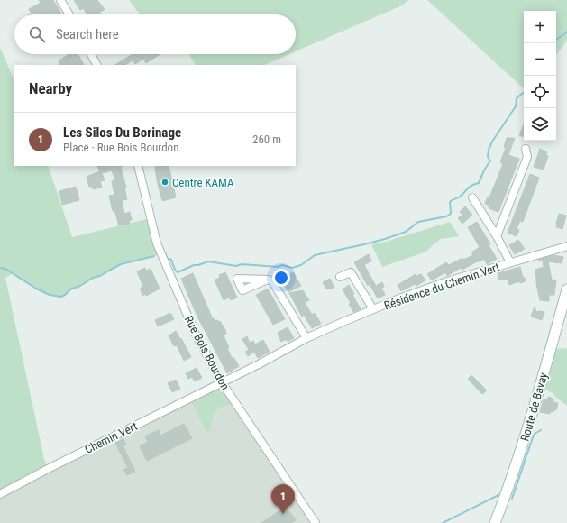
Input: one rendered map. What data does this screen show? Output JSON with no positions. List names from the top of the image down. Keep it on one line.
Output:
{"streets":{"main road":["Route de Bavay"],"street":["Résidence du Chemin Vert","Rue Bois Bourdon","Chemin Vert"]},"crossings":[["Résidence du Chemin Vert","Rue Bois Bourdon"],["Résidence du Chemin Vert","Chemin Vert"],["Rue Bois Bourdon","Chemin Vert"]],"places":["Centre KAMA"],"page":{"map_buttons":["+","−"],"search":"Search here","heading":"Nearby","list":[{"mark":"1","name":"Les Silos Du Borinage","note":"Place · Rue Bois Bourdon","value":"260 m"}],"pins":"1"}}
